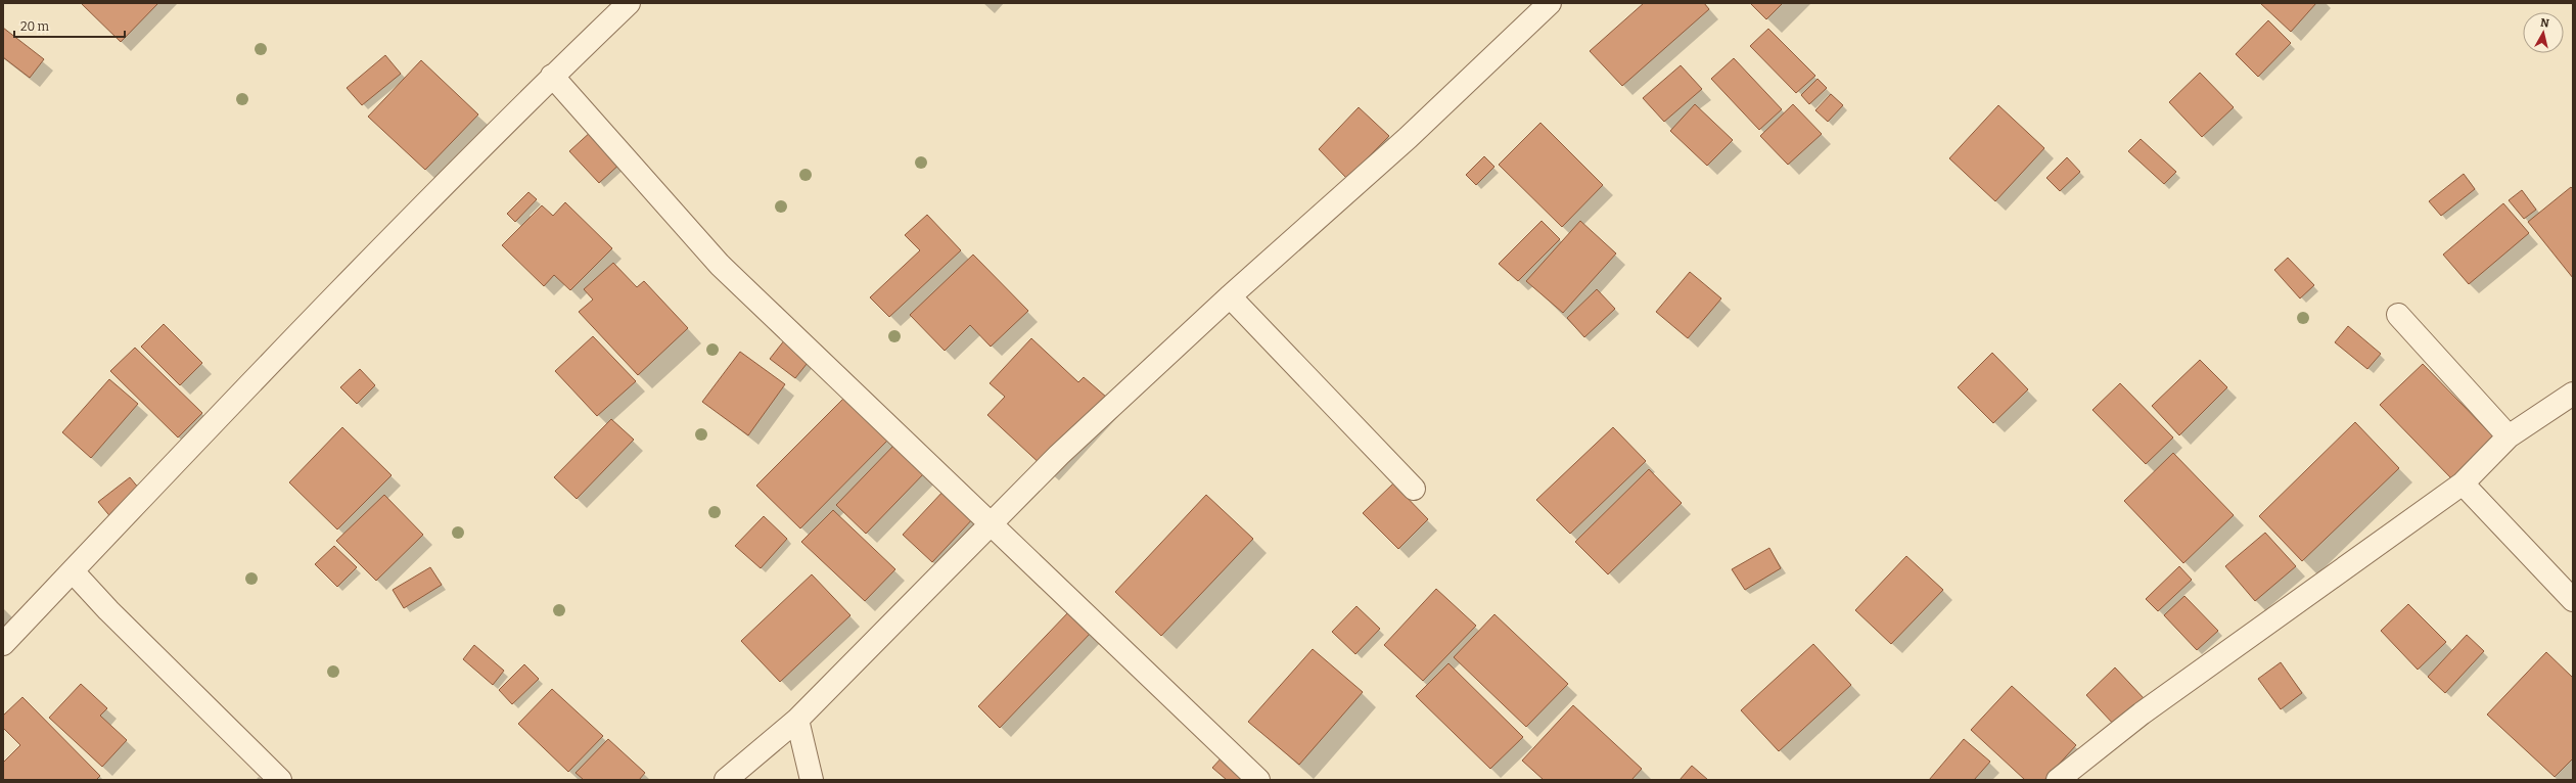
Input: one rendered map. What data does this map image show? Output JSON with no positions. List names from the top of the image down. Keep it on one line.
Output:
{"scale_bar":"20 m","north":"top"}
